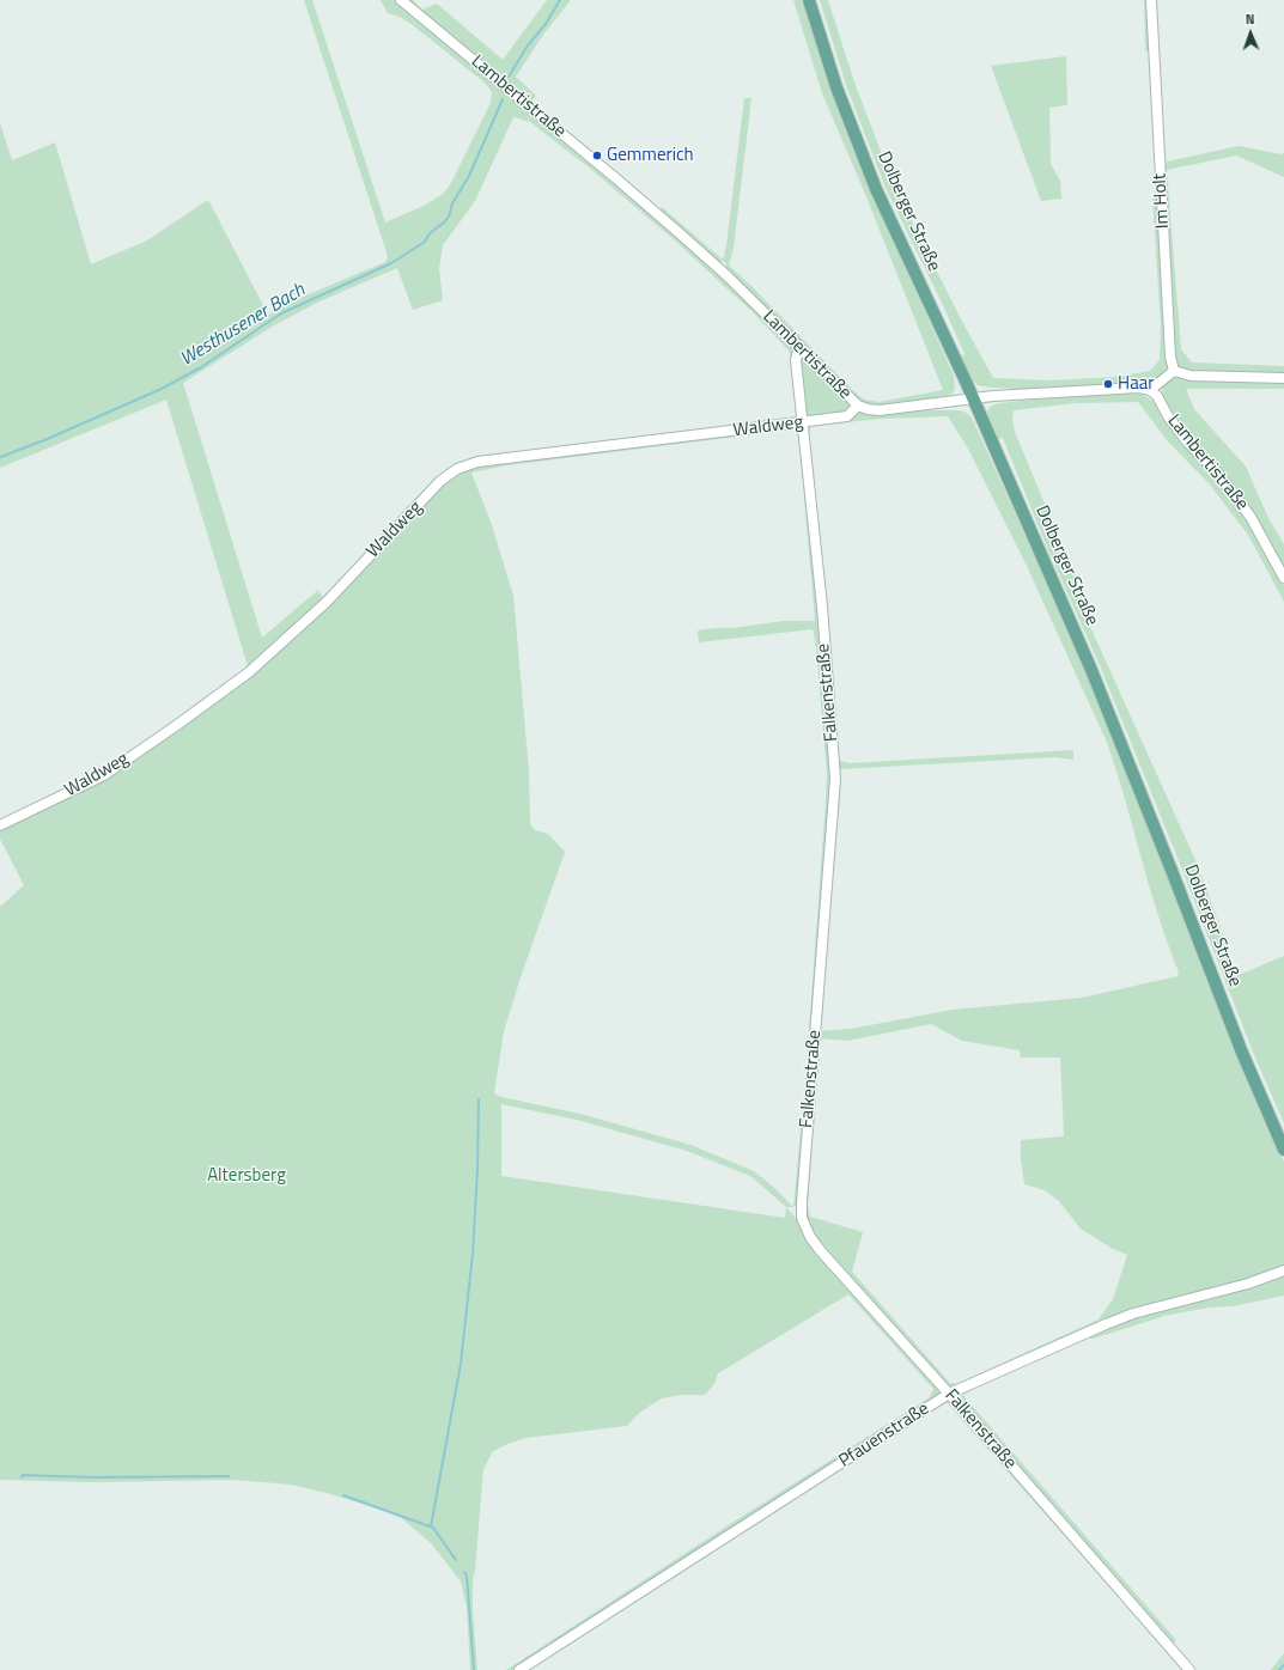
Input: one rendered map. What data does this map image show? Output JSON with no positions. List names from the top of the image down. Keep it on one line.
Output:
{"streets":{"main road":["Dolberger Straße"],"street":["Lambertistraße","Im Holt","Waldweg","Falkenstraße","Pfauenstraße"]},"crossings":[["Lambertistraße","Dolberger Straße"],["Lambertistraße","Waldweg"],["Lambertistraße","Falkenstraße"],["Waldweg","Falkenstraße"],["Falkenstraße","Pfauenstraße"]],"water":["Westhusener Bach"],"parks":["Altersberg"],"places":["Gemmerich","Haar"],"north":"top"}
